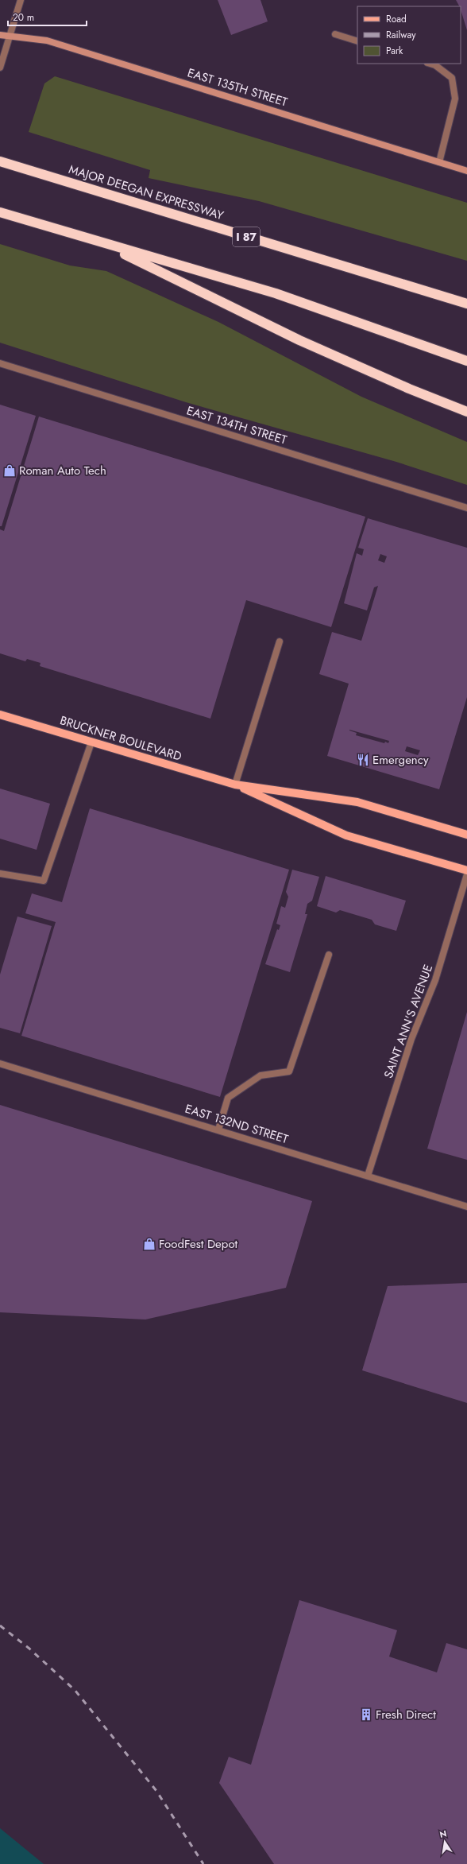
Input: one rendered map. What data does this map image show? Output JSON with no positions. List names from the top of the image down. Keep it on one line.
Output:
{"streets":{"highway":["MAJOR DEEGAN EXPRESSWAY","I 87"],"main road":["EAST 135TH STREET","BRUCKNER BOULEVARD"],"street":["EAST 134TH STREET","SAINT ANN'S AVENUE","EAST 132ND STREET"]},"crossings":[["SAINT ANN'S AVENUE","EAST 132ND STREET"]],"places":{"shop":["Roman Auto Tech","FoodFest Depot"],"restaurant":["Emergency"],"building":["Fresh Direct"]},"legend":["Road","Railway","Park"],"scale_bar":"20 m","north":"top"}
